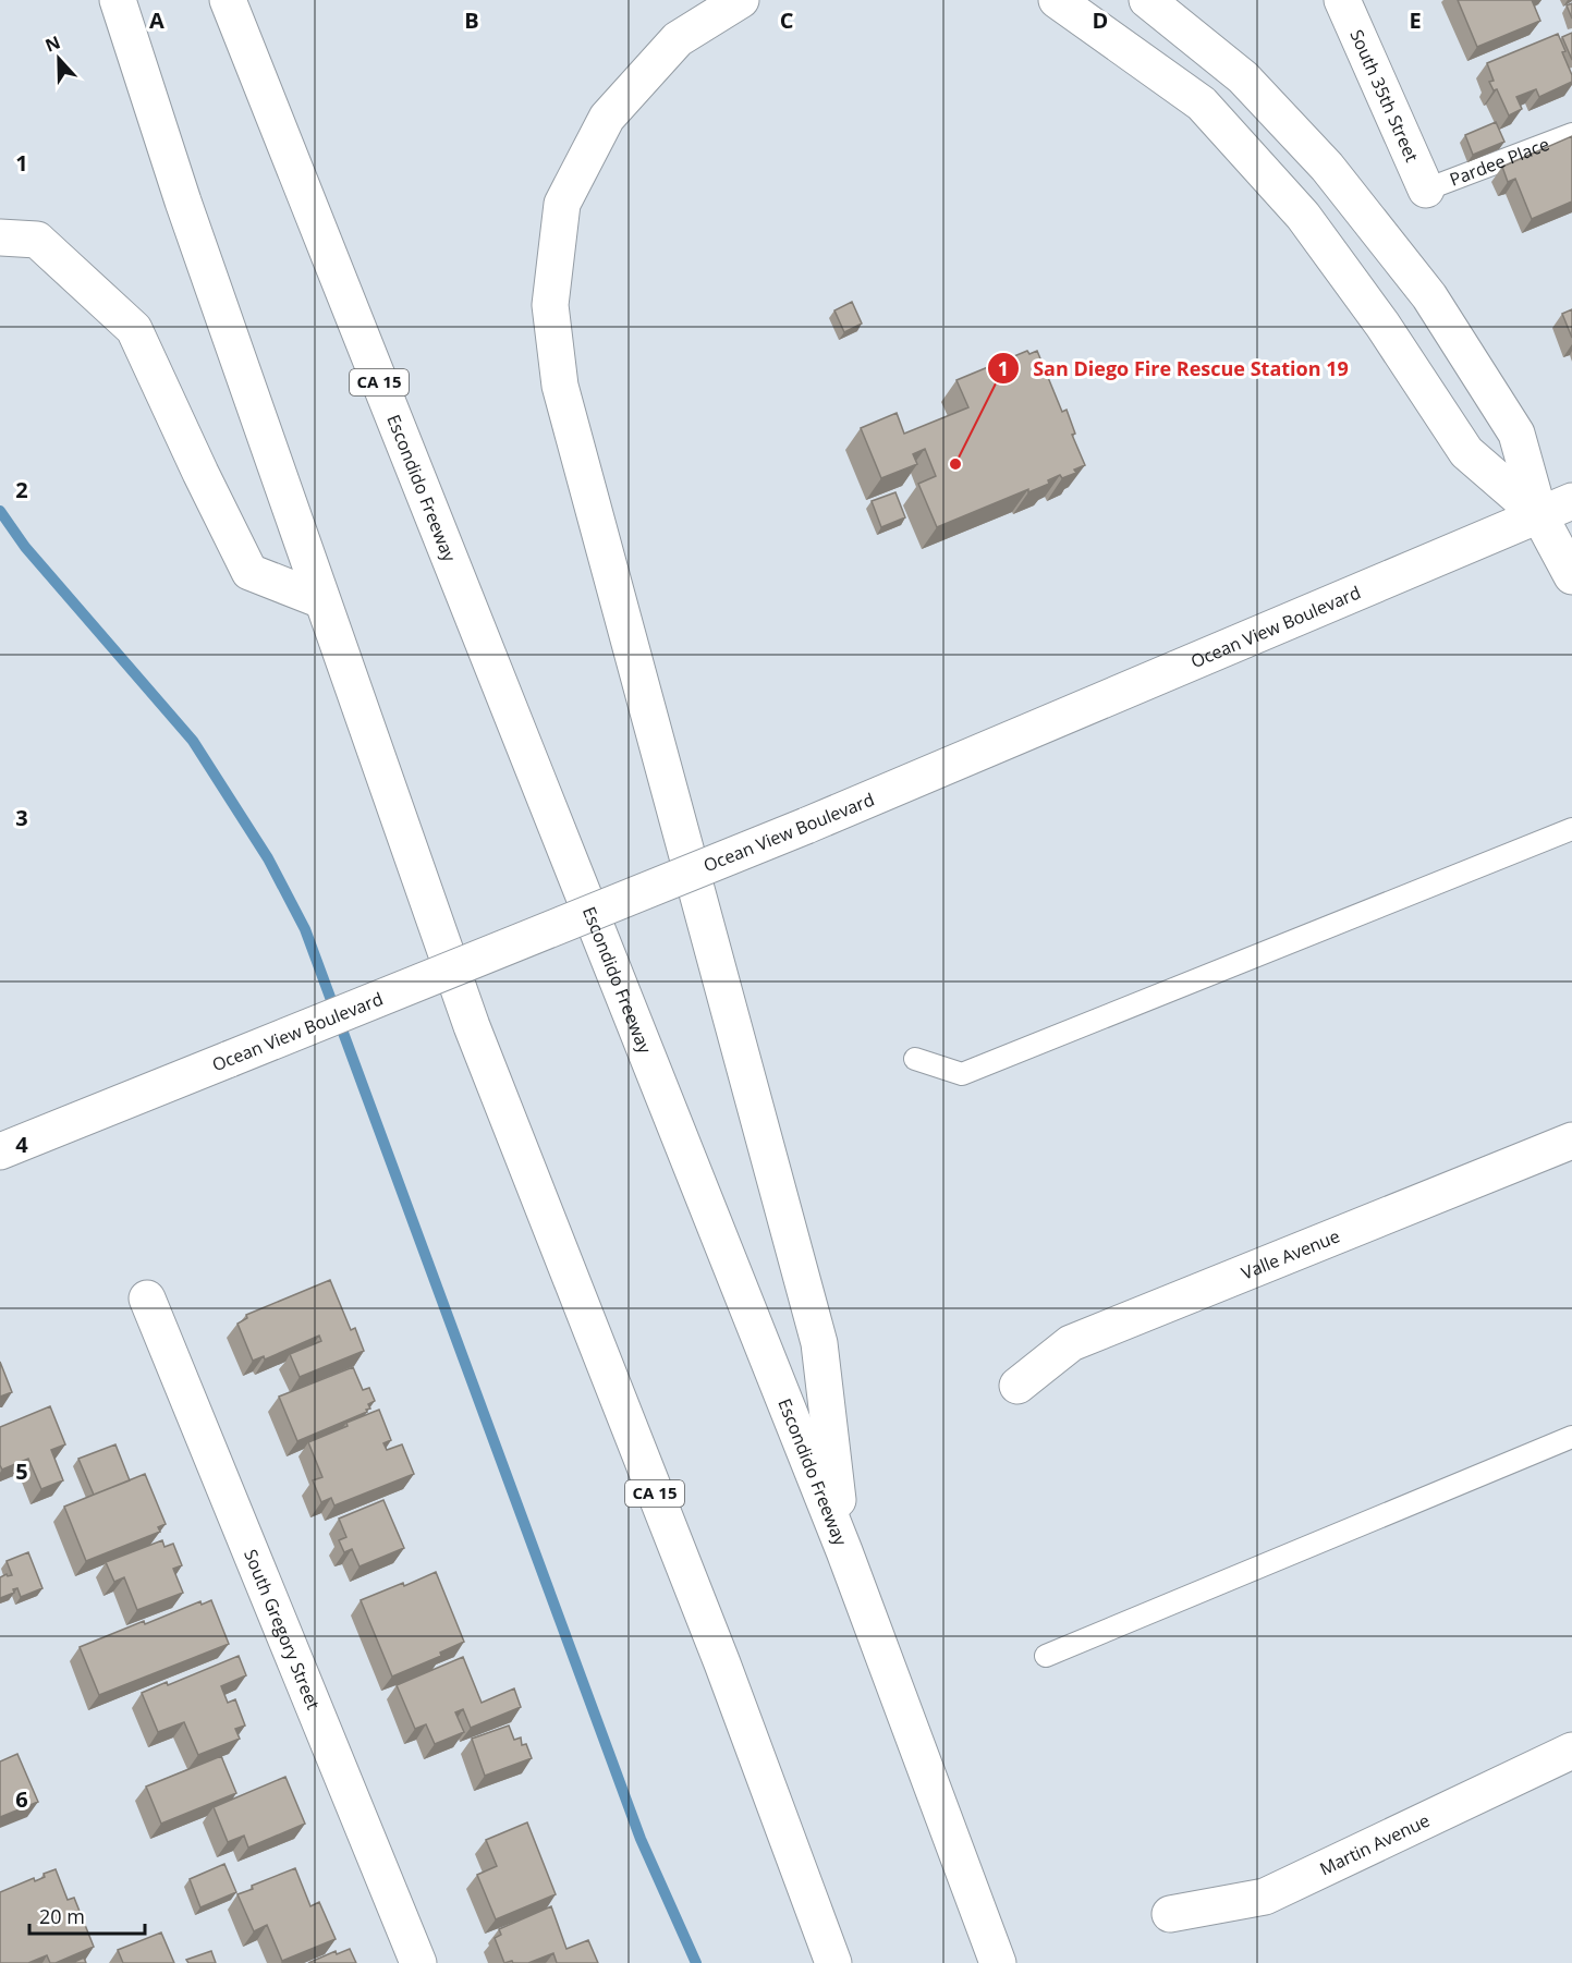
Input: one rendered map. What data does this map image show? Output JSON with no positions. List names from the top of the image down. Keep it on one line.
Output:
{"streets":{"main road":["South 35th Street","CA 15","Escondido Freeway","Ocean View Boulevard","Valle Avenue","South Gregory Street","Martin Avenue"],"lane":["Pardee Place"]},"crossings":[["South 35th Street","Pardee Place"]],"places":["San Diego Fire Rescue Station 19"],"scale_bar":"20 m","north":"top","grid":{"columns":["A","B","C","D","E"],"rows":["1","2","3","4","5","6"]}}
